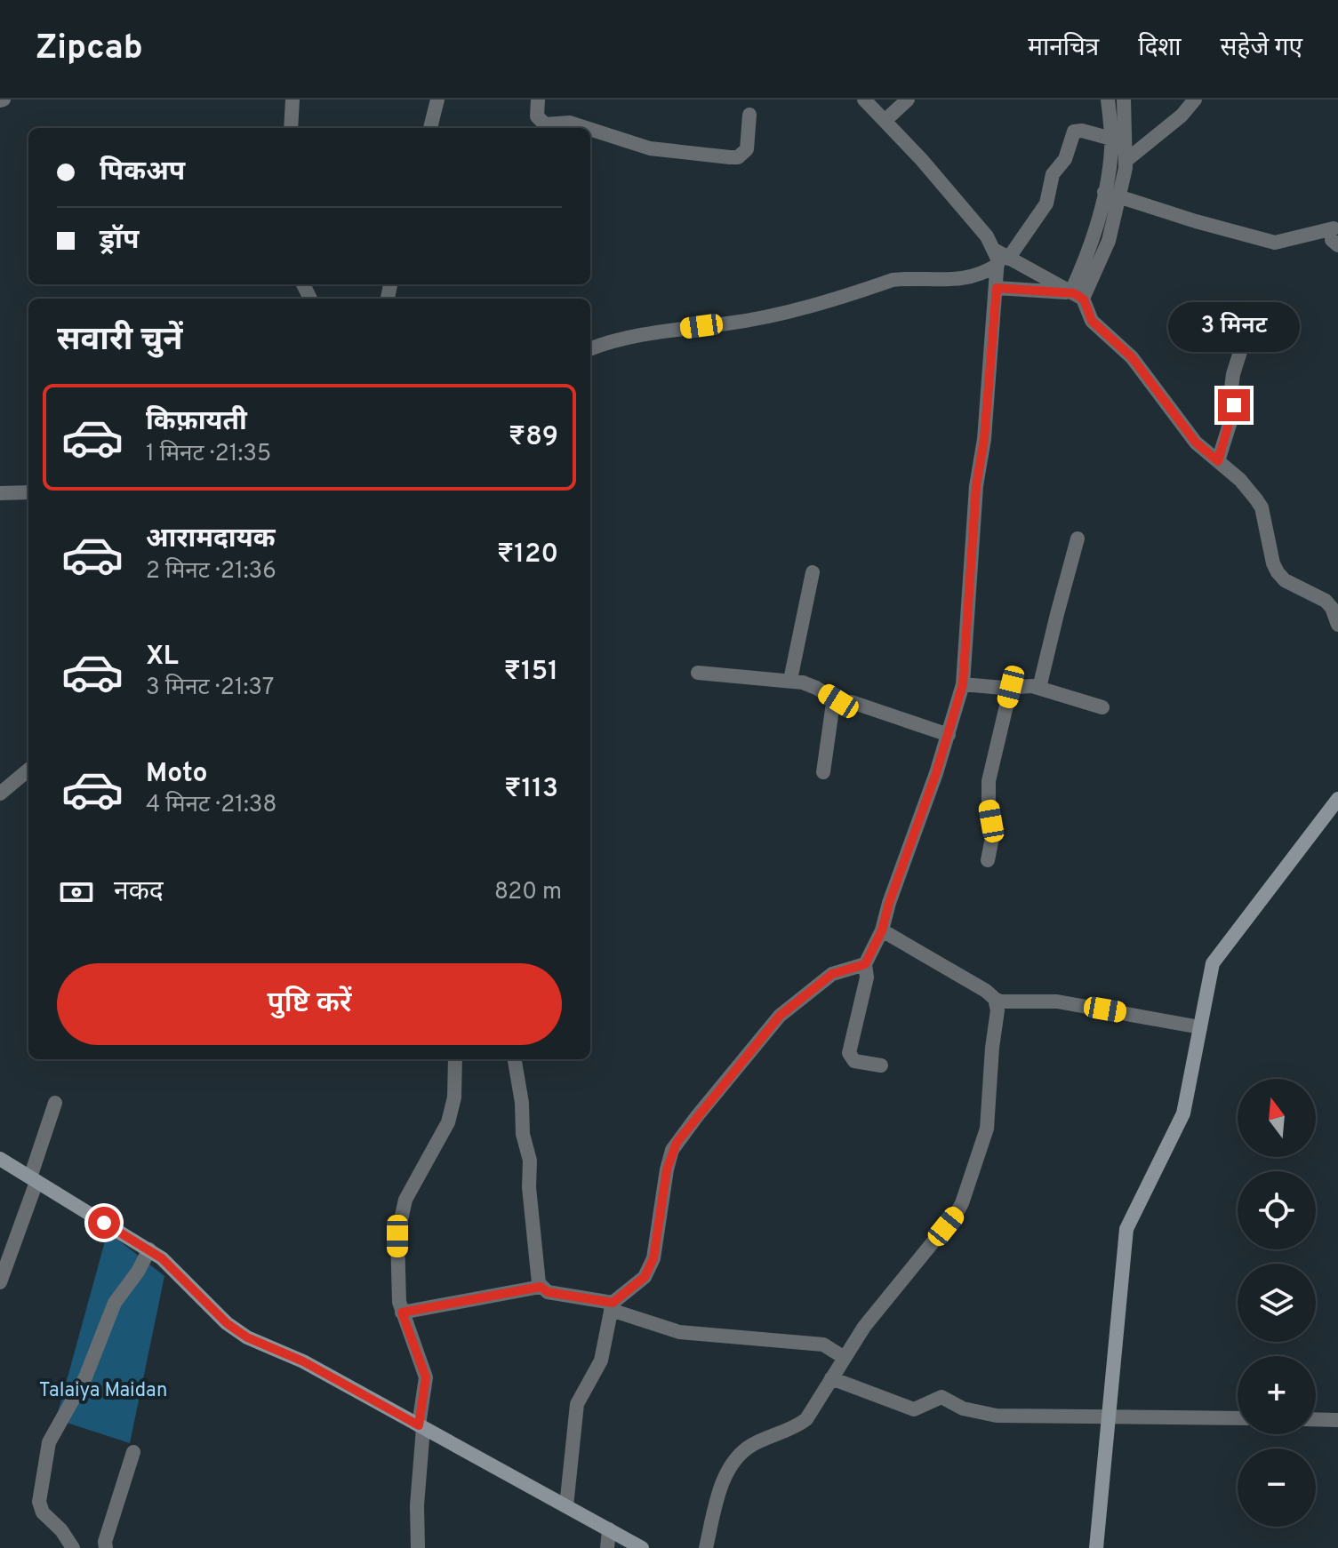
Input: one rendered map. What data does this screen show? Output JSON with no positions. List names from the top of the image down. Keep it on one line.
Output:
{"parks":["Talaiya Maidan"],"north":"top","page":{"header":"Zipcab","nav":["मानचित्र","दिशा","सहेजे गए"],"banner":["पिकअप","ड्रॉप"],"heading":"सवारी चुनें","bubble":"3 मिनट","list":[{"name":"किफ़ायती","note":"1 मिनट · 21:35","value":"₹89"},{"name":"आरामदायक","note":"2 मिनट · 21:36","value":"₹120"},{"name":"XL","note":"3 मिनट · 21:37","value":"₹151"},{"name":"Moto","note":"4 मिनट · 21:38","value":"₹113"}],"pay":["नकद","820 m"],"buttons":"पुष्टि करें","map_buttons":["+","−"]}}
